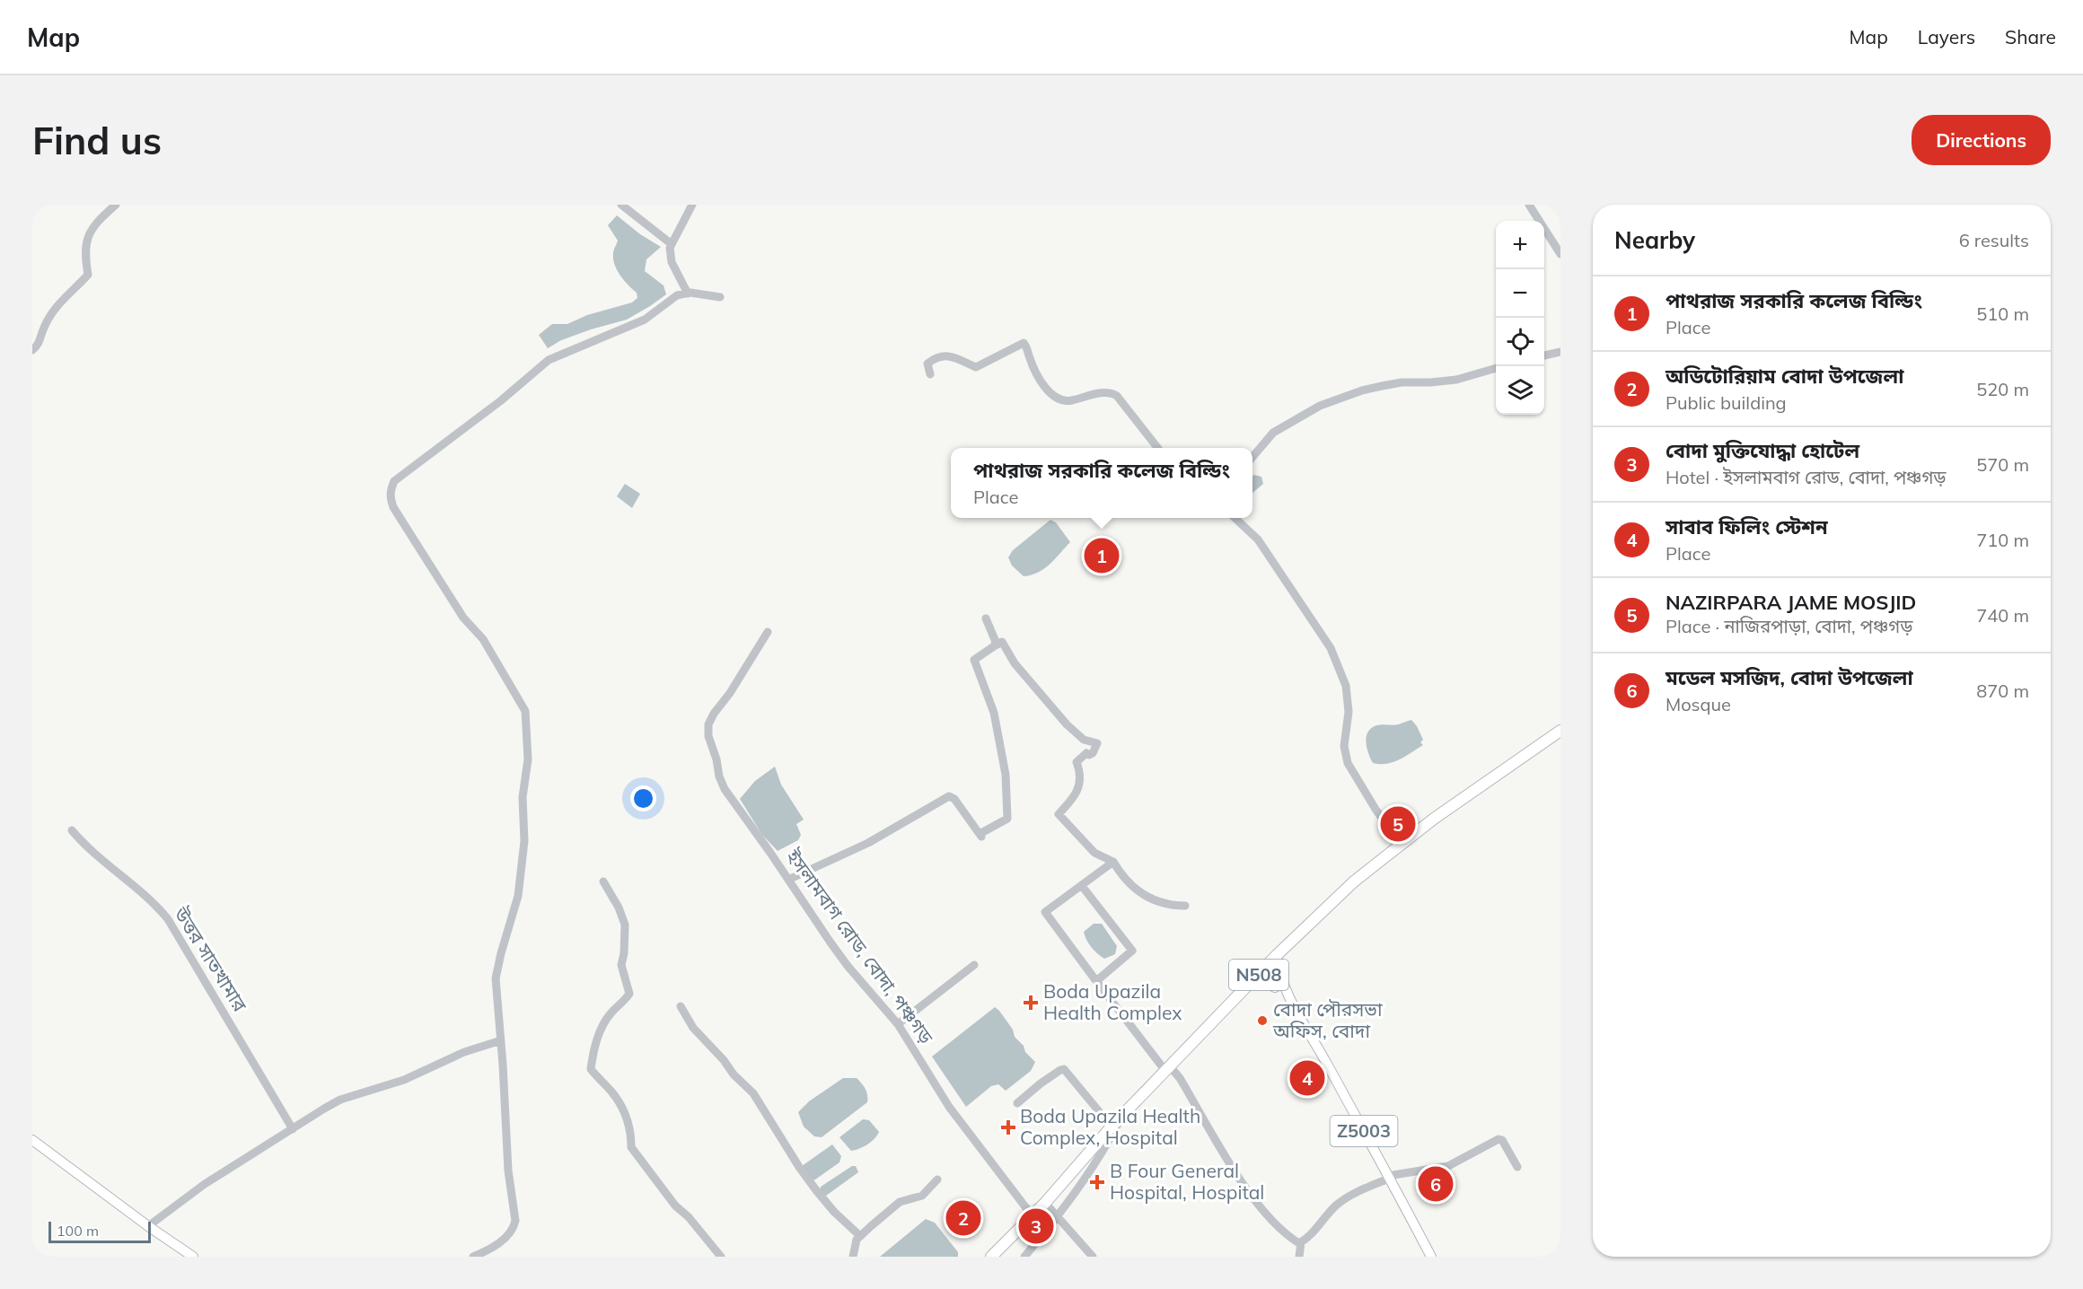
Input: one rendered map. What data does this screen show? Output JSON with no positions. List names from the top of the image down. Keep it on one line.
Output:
{"streets":{"highway":["N508"],"main road":["Z5003"],"street":["ইসলামবাগ রোড, বোদা, পঞ্চগড়","উত্তর সাতখামার"]},"crossings":[["ইসলামবাগ রোড, বোদা, পঞ্চগড়","N508"],["N508","Z5003"]],"places":{"health":["Boda Upazila Health Complex","Boda Upazila Health Complex, Hospital","B Four General Hospital, Hospital"],"other":["বোদা পৌরসভা অফিস, বোদা"]},"scale_bar":"100 m","page":{"header":"Map","nav":["Map","Layers","Share"],"buttons":"Directions","title":"Find us","heading":["Nearby","6 results"],"map_buttons":["+","−"],"list":[{"mark":"1","name":"পাথরাজ সরকারি কলেজ বিল্ডিং","note":"Place","value":"510 m"},{"mark":"2","name":"অডিটোরিয়াম বোদা উপজেলা","note":"Public building","value":"520 m"},{"mark":"3","name":"বোদা মুক্তিযোদ্ধা হোটেল","note":"Hotel · ইসলামবাগ রোড, বোদা, পঞ্চগড়","value":"570 m"},{"mark":"4","name":"সাবাব ফিলিং স্টেশন","note":"Place","value":"710 m"},{"mark":"5","name":"NAZIRPARA JAME MOSJID","note":"Place · নাজিরপাড়া, বোদা, পঞ্চগড়","value":"740 m"},{"mark":"6","name":"মডেল মসজিদ, বোদা উপজেলা","note":"Mosque","value":"870 m"}],"popup":["পাথরাজ সরকারি কলেজ বিল্ডিং","Place"],"pins":["1","5","4","6","2","3"],"scale":"100 m"}}
